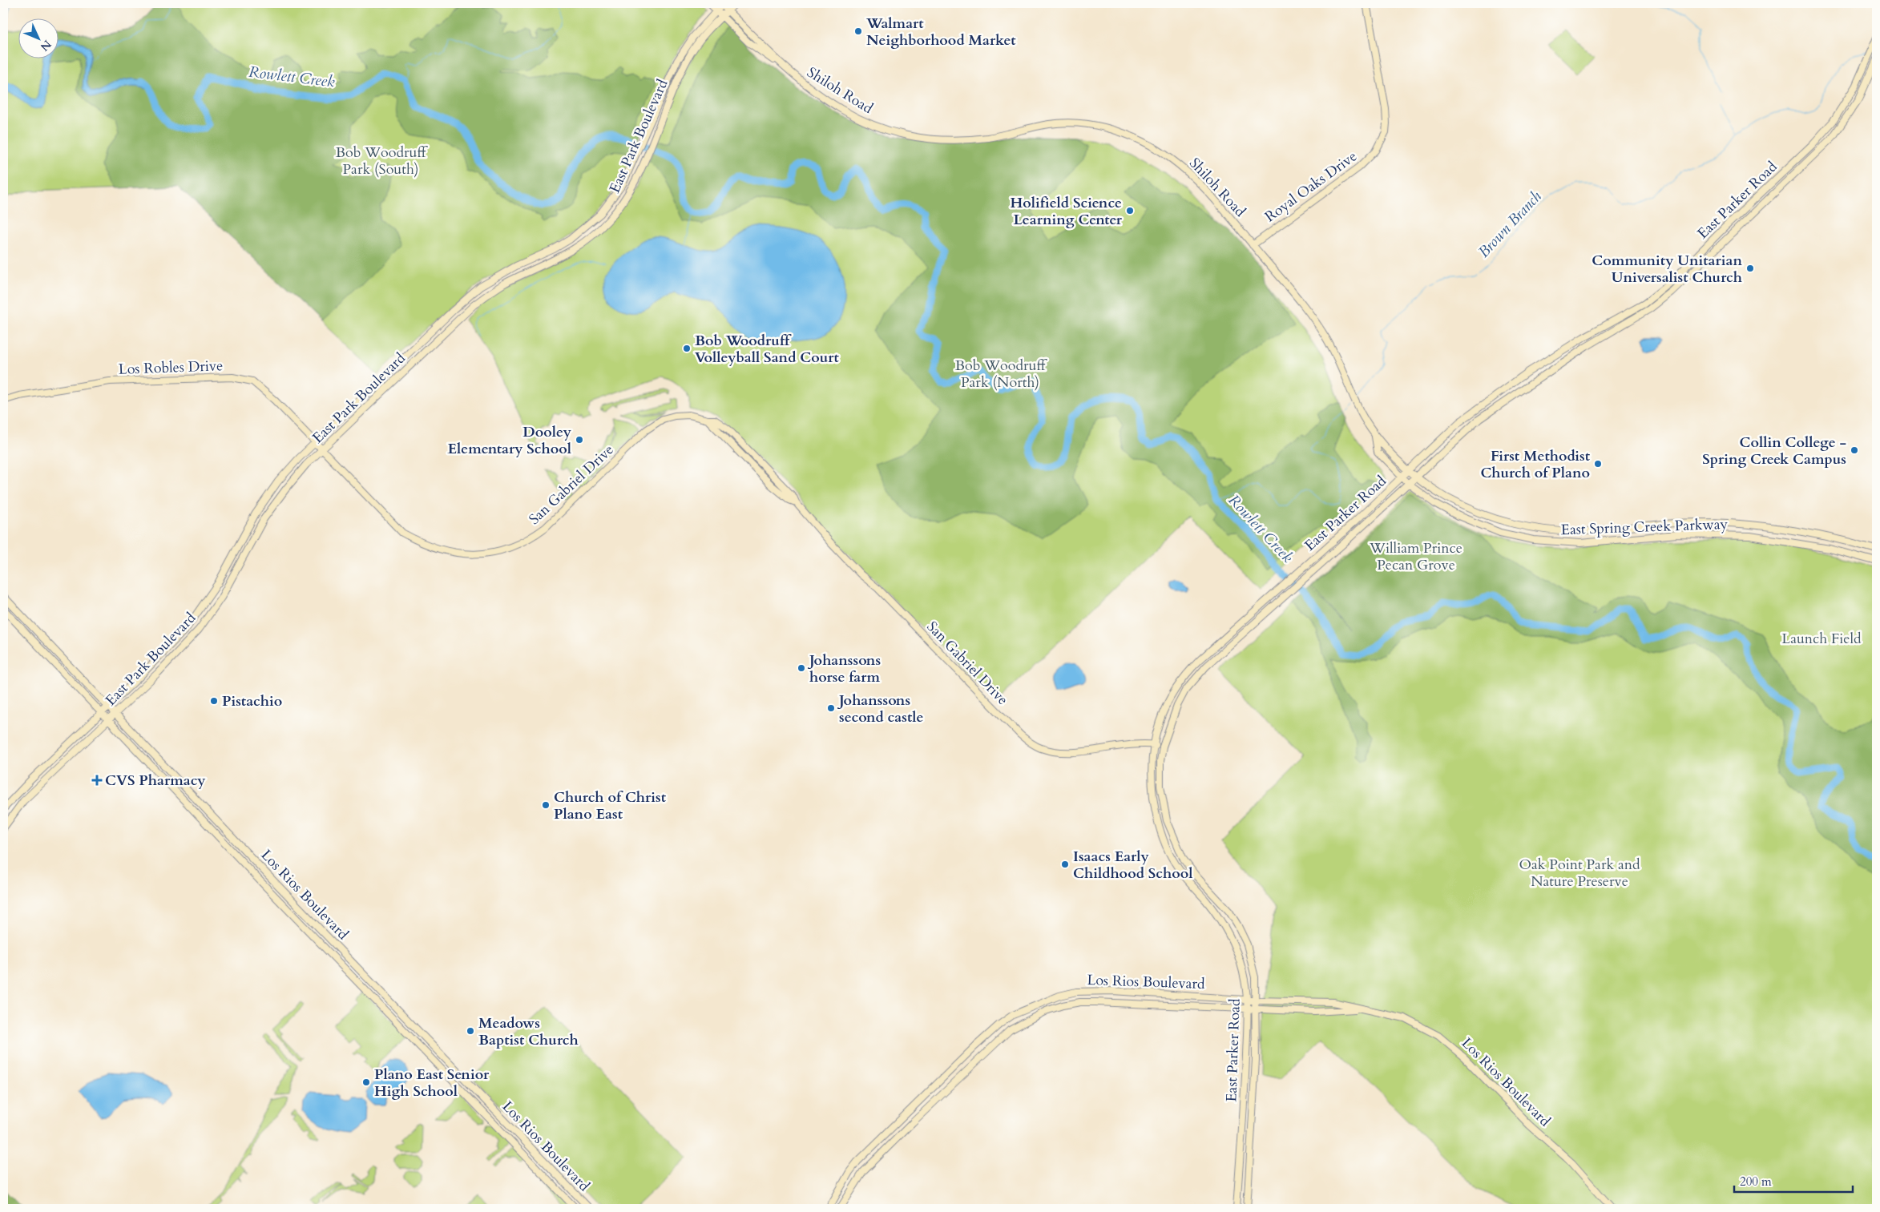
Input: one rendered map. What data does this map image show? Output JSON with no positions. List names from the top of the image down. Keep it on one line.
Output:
{"streets":{"main road":["Shiloh Road","East Park Boulevard","Royal Oaks Drive","East Parker Road","Los Robles Drive","San Gabriel Drive","East Spring Creek Parkway","Los Rios Boulevard"]},"crossings":[["Shiloh Road","East Park Boulevard"],["Shiloh Road","Royal Oaks Drive"],["Shiloh Road","East Parker Road"],["Shiloh Road","East Spring Creek Parkway"],["East Park Boulevard","Los Robles Drive"],["East Park Boulevard","San Gabriel Drive"],["East Park Boulevard","Los Rios Boulevard"],["East Parker Road","San Gabriel Drive"],["East Parker Road","East Spring Creek Parkway"],["East Parker Road","Los Rios Boulevard"],["Los Robles Drive","San Gabriel Drive"]],"water":["Rowlett Creek","Brown Branch"],"parks":["Bob Woodruff Park (South)","Bob Woodruff Park (North)","William Prince Pecan Grove","Launch Field","Oak Point Park and Nature Preserve"],"places":{"other":["Walmart Neighborhood Market","Holifield Science Learning Center","Community Unitarian Universalist Church","Bob Woodruff Volleyball Sand Court","Dooley Elementary School","Collin College - Spring Creek Campus","First Methodist Church of Plano","Johanssons horse farm","Pistachio","Johanssons second castle","Church of Christ Plano East","Isaacs Early Childhood School","Meadows Baptist Church","Plano East Senior High School"],"health":["CVS Pharmacy"]},"scale_bar":"200 m","north":"bottom right"}
